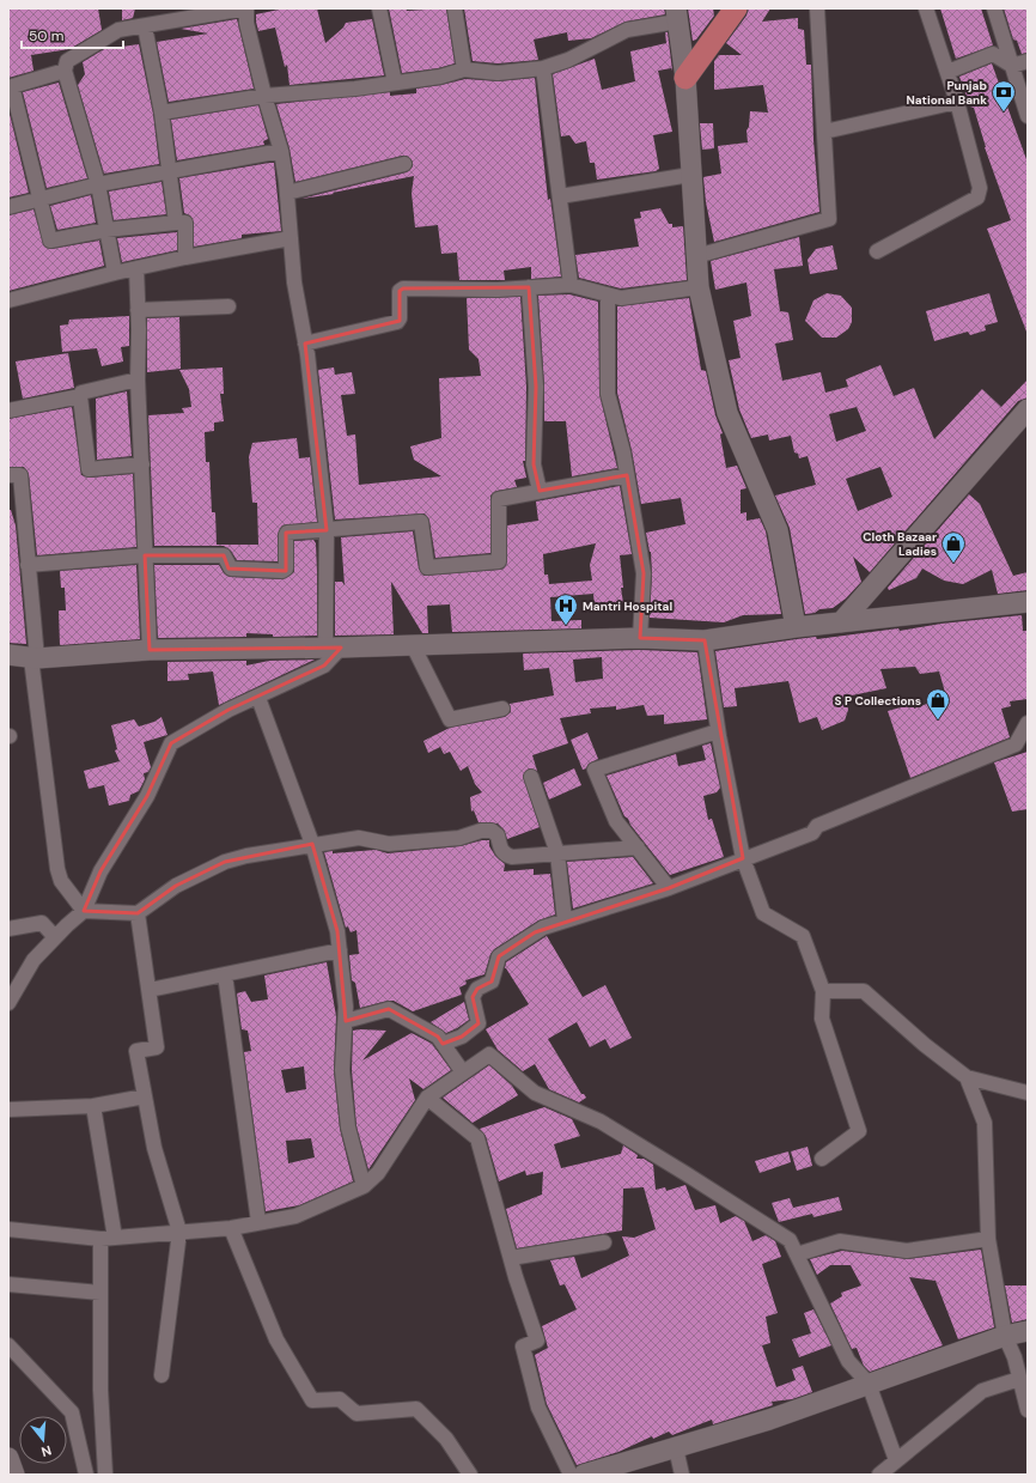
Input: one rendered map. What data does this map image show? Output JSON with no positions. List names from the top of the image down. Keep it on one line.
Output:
{"places":{"bank":["Punjab National Bank"],"shop":["Cloth Bazaar Ladies","S P Collections"],"hospital":["Mantri Hospital"]},"scale_bar":"50 m","north":"bottom"}
